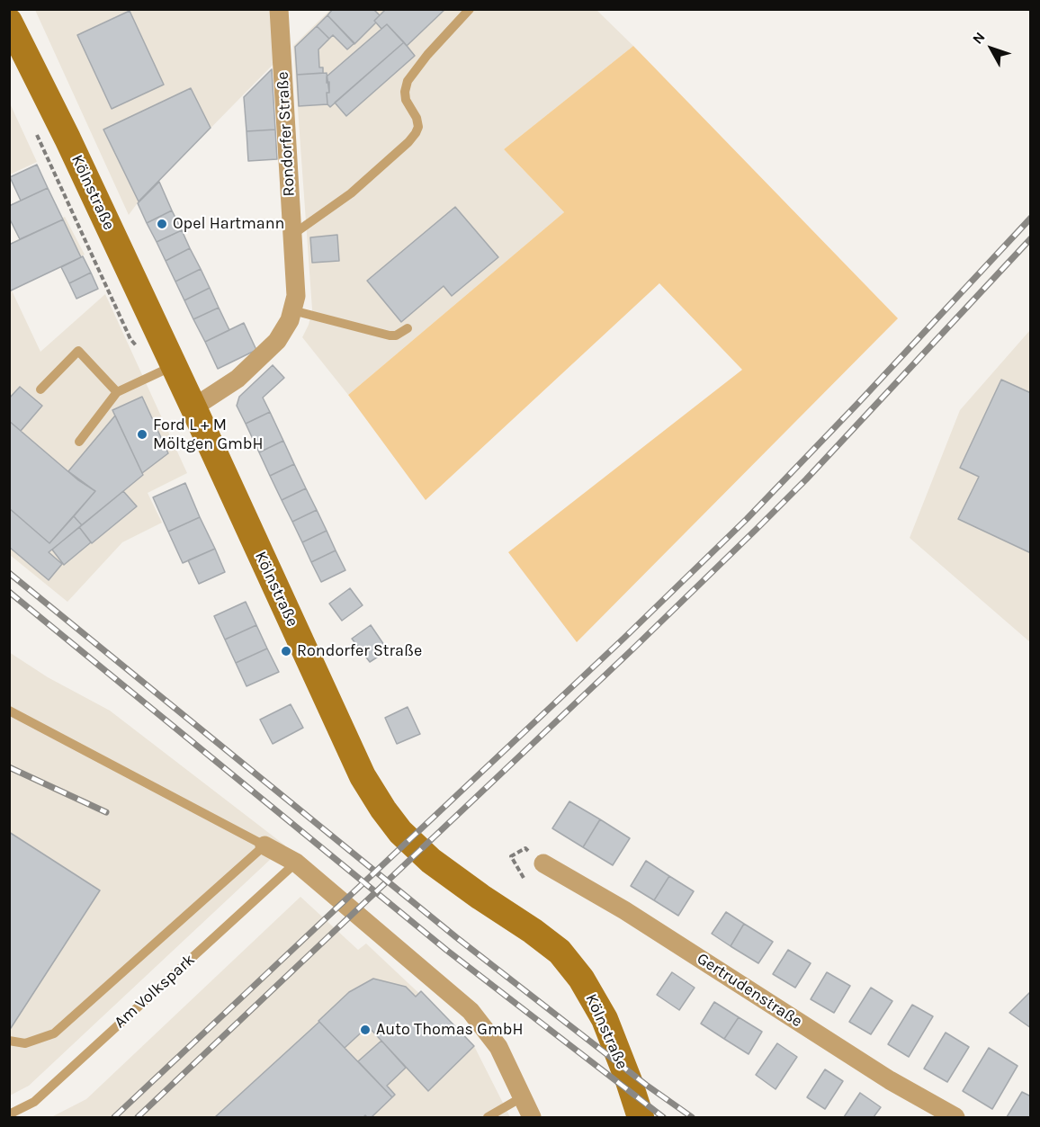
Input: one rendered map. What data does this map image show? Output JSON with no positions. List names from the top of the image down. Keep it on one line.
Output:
{"streets":{"main road":["Kölnstraße"],"street":["Rondorfer Straße","Gertrudenstraße"],"lane":["Am Volkspark"]},"crossings":[["Rondorfer Straße","Kölnstraße"]],"places":["Opel Hartmann","Ford L + M Möltgen GmbH","Rondorfer Straße","Auto Thomas GmbH"],"north":"top left"}
